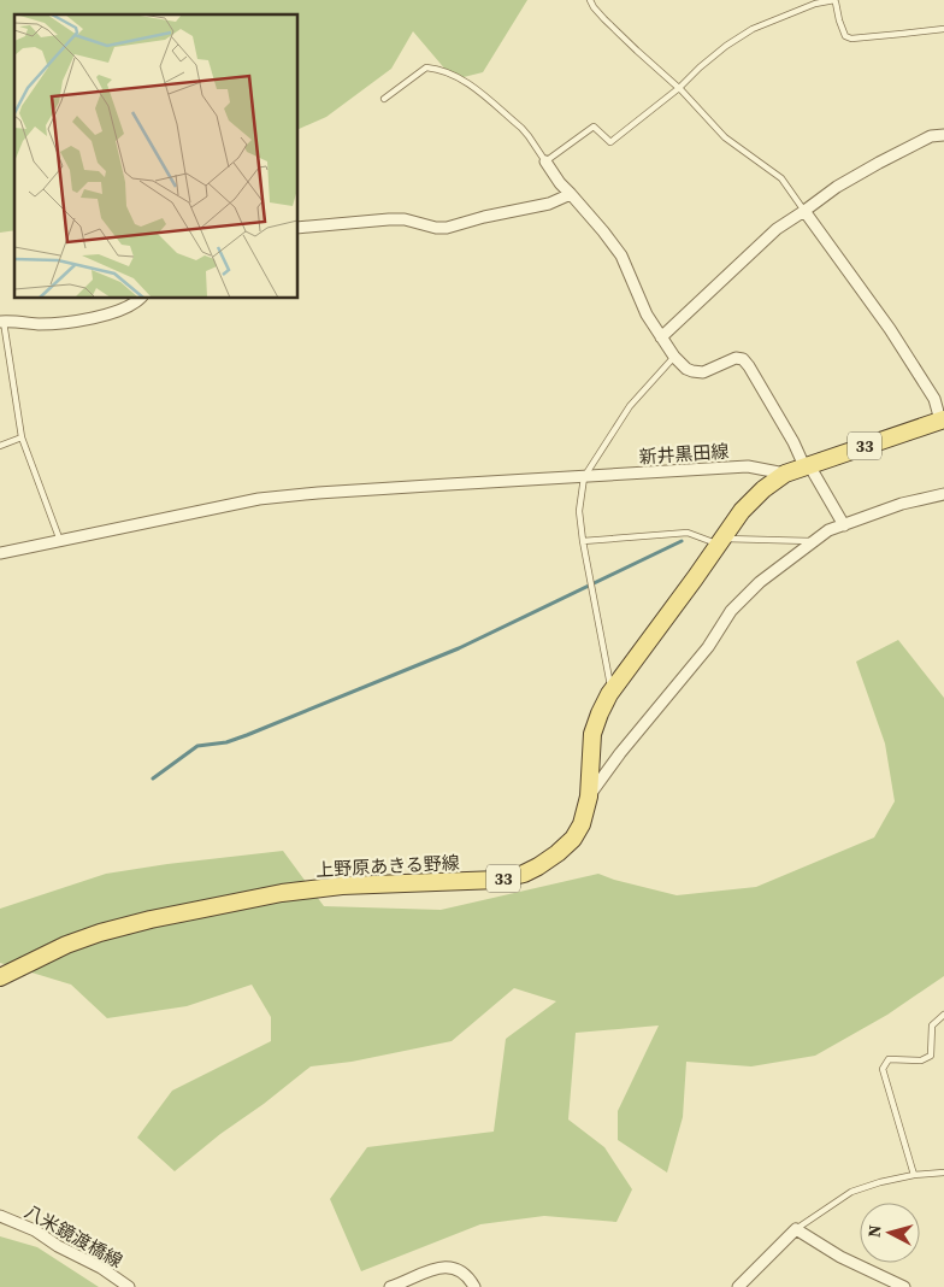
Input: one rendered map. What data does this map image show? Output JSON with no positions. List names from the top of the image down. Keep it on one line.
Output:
{"streets":{"main road":["33","上野原あきる野線"],"street":["新井黒田線","八米鏡渡橋線"]},"crossings":[["新井黒田線","上野原あきる野線"]],"north":"left"}
